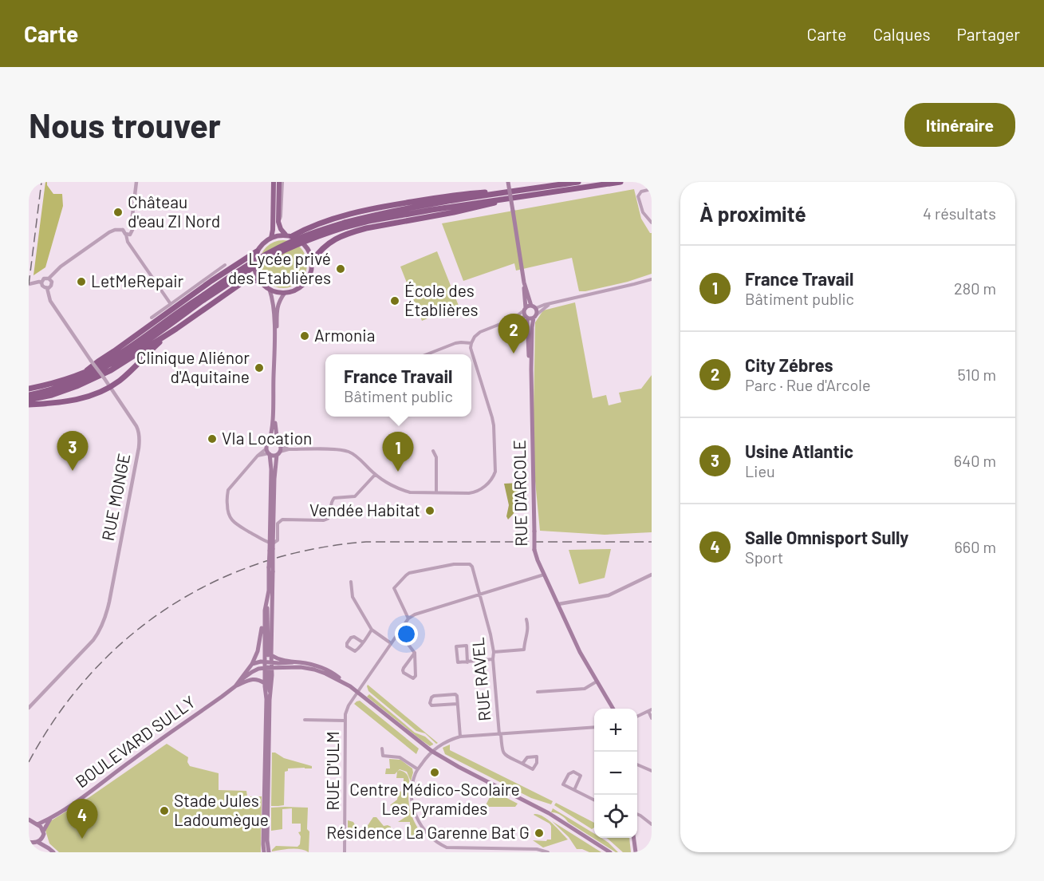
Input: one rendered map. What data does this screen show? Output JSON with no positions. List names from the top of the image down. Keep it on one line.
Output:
{"streets":{"main road":["RUE D'ARCOLE","BOULEVARD SULLY"],"street":["RUE MONGE","RUE RAVEL","RUE D'ULM"]},"crossings":[["RUE RAVEL","RUE D'ULM"]],"places":["Château d'eau ZI Nord","Lycée privé des Etablières","LetMeRepair","École des Établières","Armonia","Clinique Aliénor d'Aquitaine","VIa Location","Vendée Habitat","Centre Médico-Scolaire Les Pyramides","Stade Jules Ladoumègue","Résidence La Garenne Bat G"],"page":{"header":"Carte","nav":["Carte","Calques","Partager"],"buttons":"Itinéraire","title":"Nous trouver","heading":["À proximité","4 résultats"],"list":[{"mark":"1","name":"France Travail","note":"Bâtiment public","value":"280 m"},{"mark":"2","name":"City Zébres","note":"Parc · Rue d'Arcole","value":"510 m"},{"mark":"3","name":"Usine Atlantic","note":"Lieu","value":"640 m"},{"mark":"4","name":"Salle Omnisport Sully","note":"Sport","value":"660 m"}],"pins":["2","3","1","4"],"popup":["France Travail","Bâtiment public"],"map_buttons":["+","−"]}}
